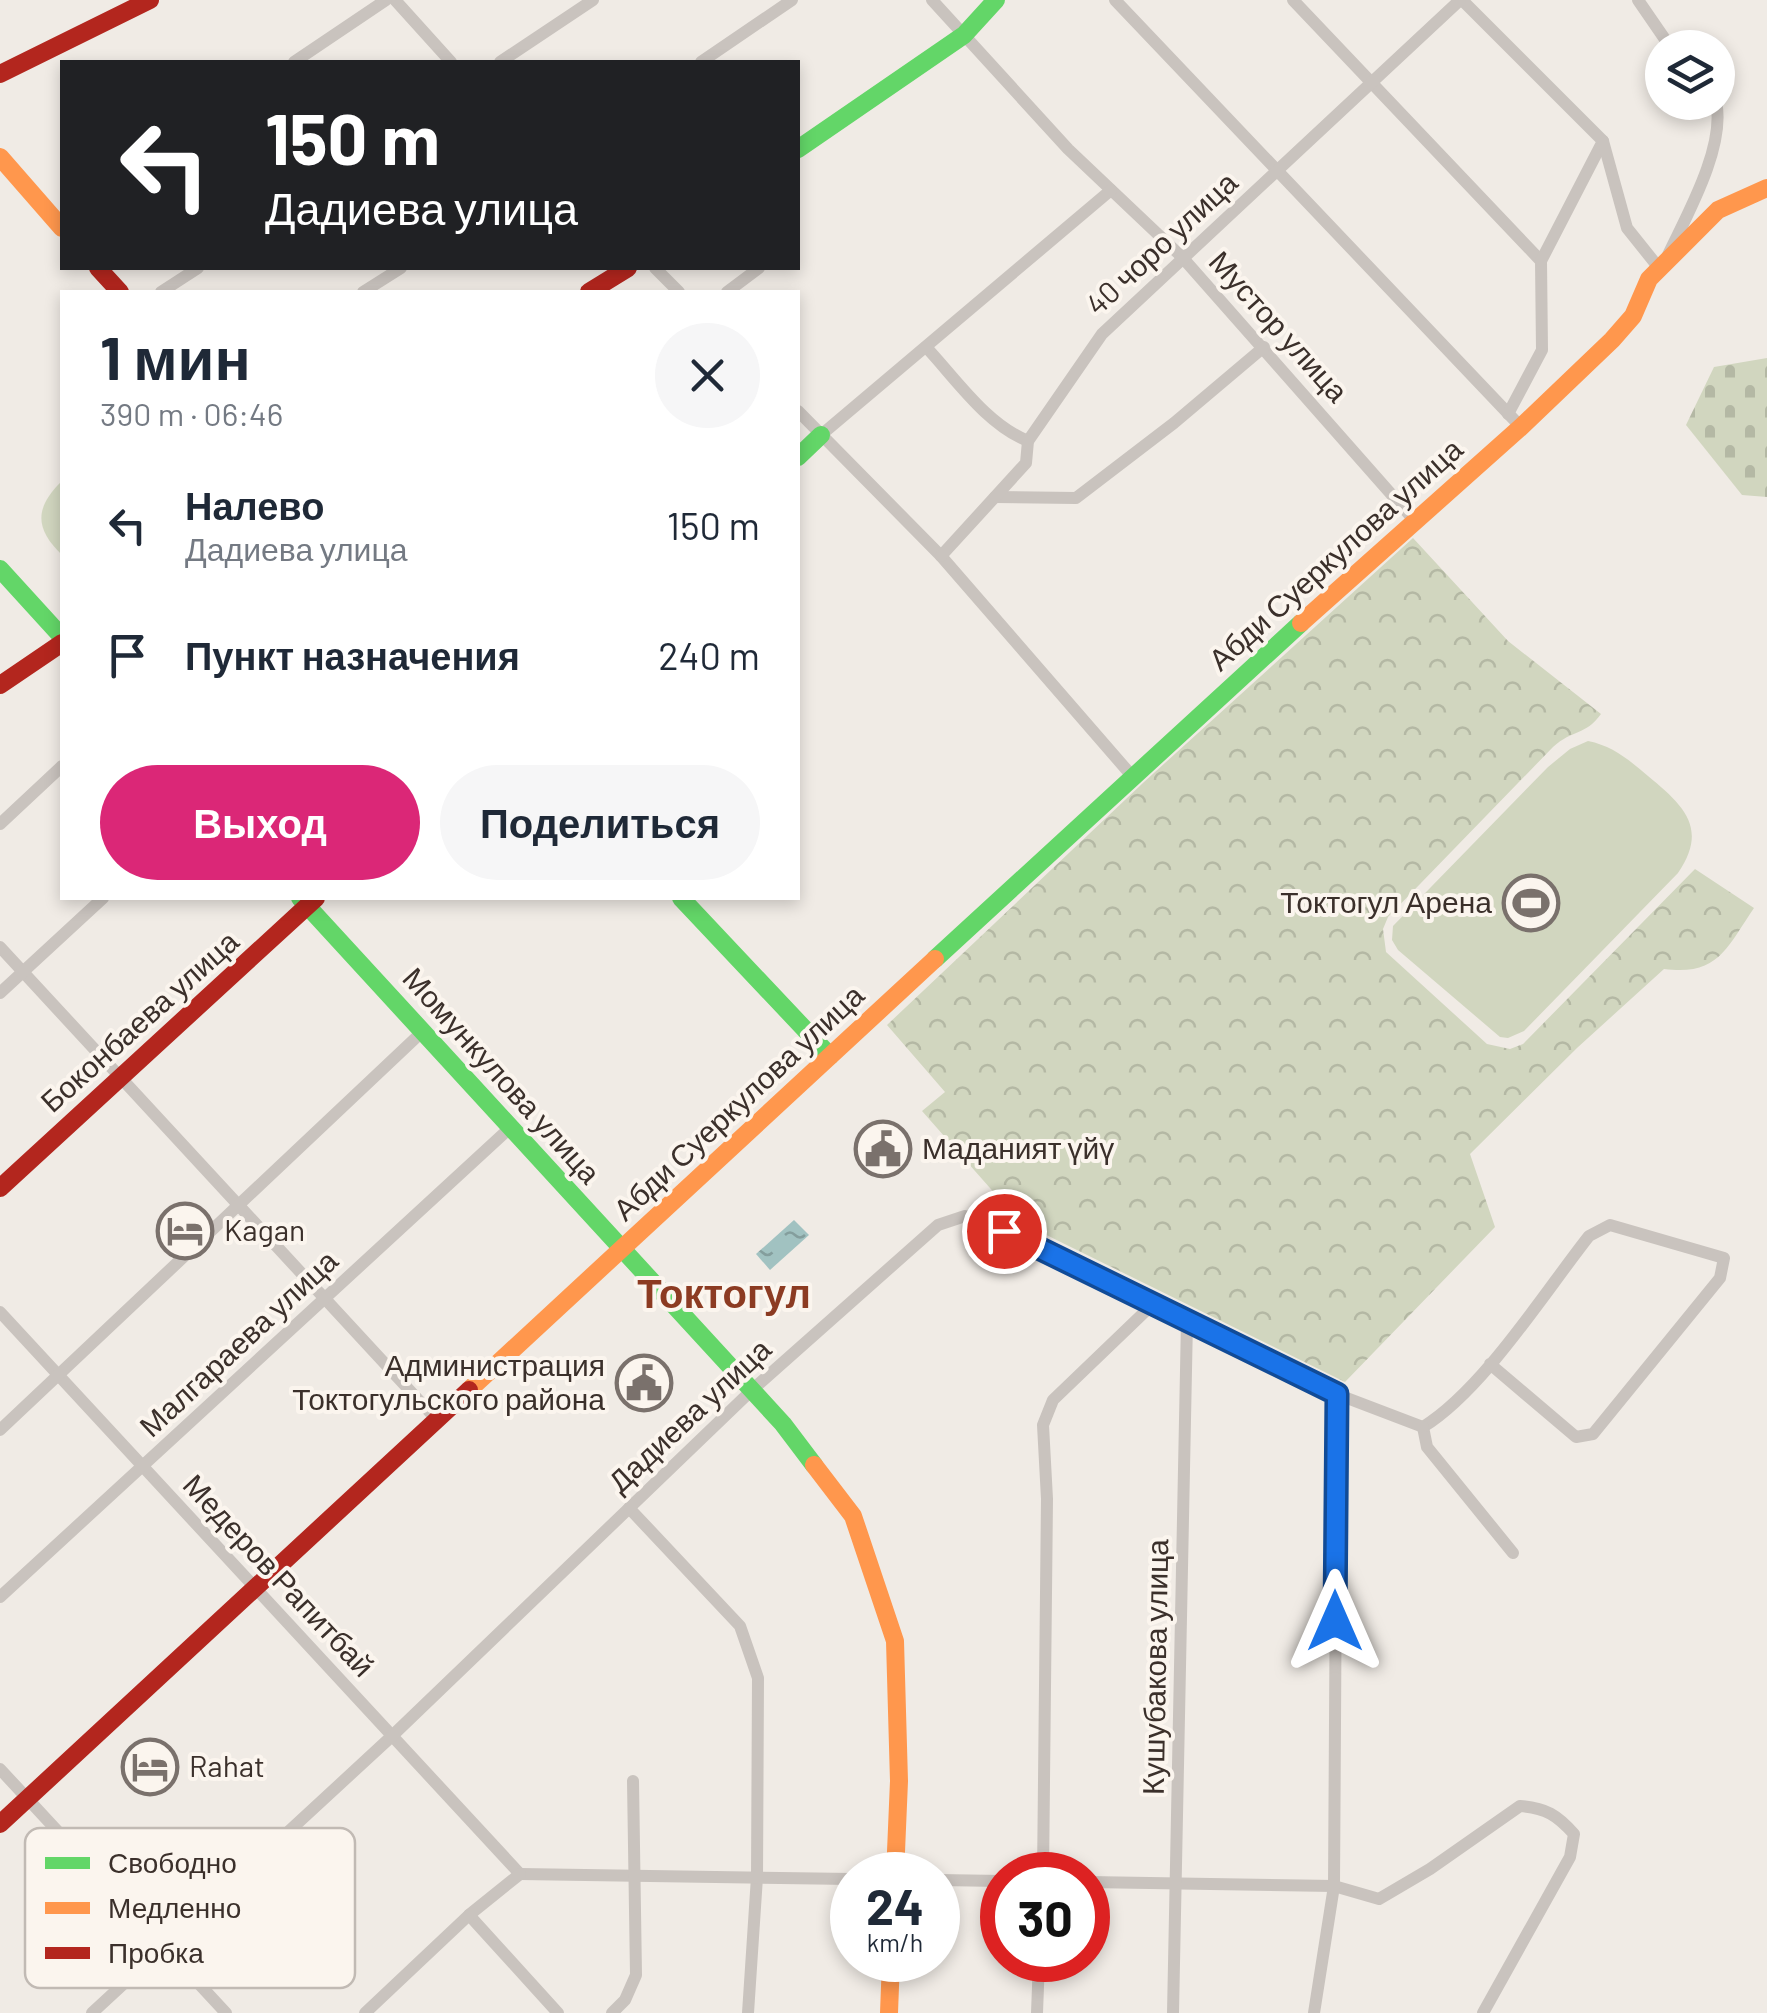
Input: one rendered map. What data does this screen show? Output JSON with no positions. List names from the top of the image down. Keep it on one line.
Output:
{"streets":{"street":["40 чоро улица","Мустор улица","Абди Суеркулова улица","Боконбаева улица","Момункулова улица","Малгараева улица","Дадиева улица","Медеров Рапитбай","Кушубакова улица"]},"crossings":[["40 чоро улица","Мустор улица"],["Мустор улица","Абди Суеркулова улица"],["Абди Суеркулова улица","Момункулова улица"],["Абди Суеркулова улица","Медеров Рапитбай"],["Боконбаева улица","Момункулова улица"],["Момункулова улица","Малгараева улица"],["Момункулова улица","Дадиева улица"],["Малгараева улица","Медеров Рапитбай"],["Дадиева улица","Медеров Рапитбай"],["Дадиева улица","Кушубакова улица"]],"districts":["Токтогул"],"places":{"sports":["Токтогул Арена"],"public building":["Маданият үйү","Администрация Токтогульского района"],"hotel":["Kagan","Rahat"]},"legend":["Свободно","Медленно","Пробка"],"page":{"turn":["150 m","Дадиева улица"],"heading":["1 мин","390 m · 06:46"],"list":[{"name":"Налево","note":"Дадиева улица","value":"150 m"},{"name":"Пункт назначения","value":"240 m"}],"buttons":["Выход","Поделиться"],"speed":"24 km/h","limit":"30"}}
